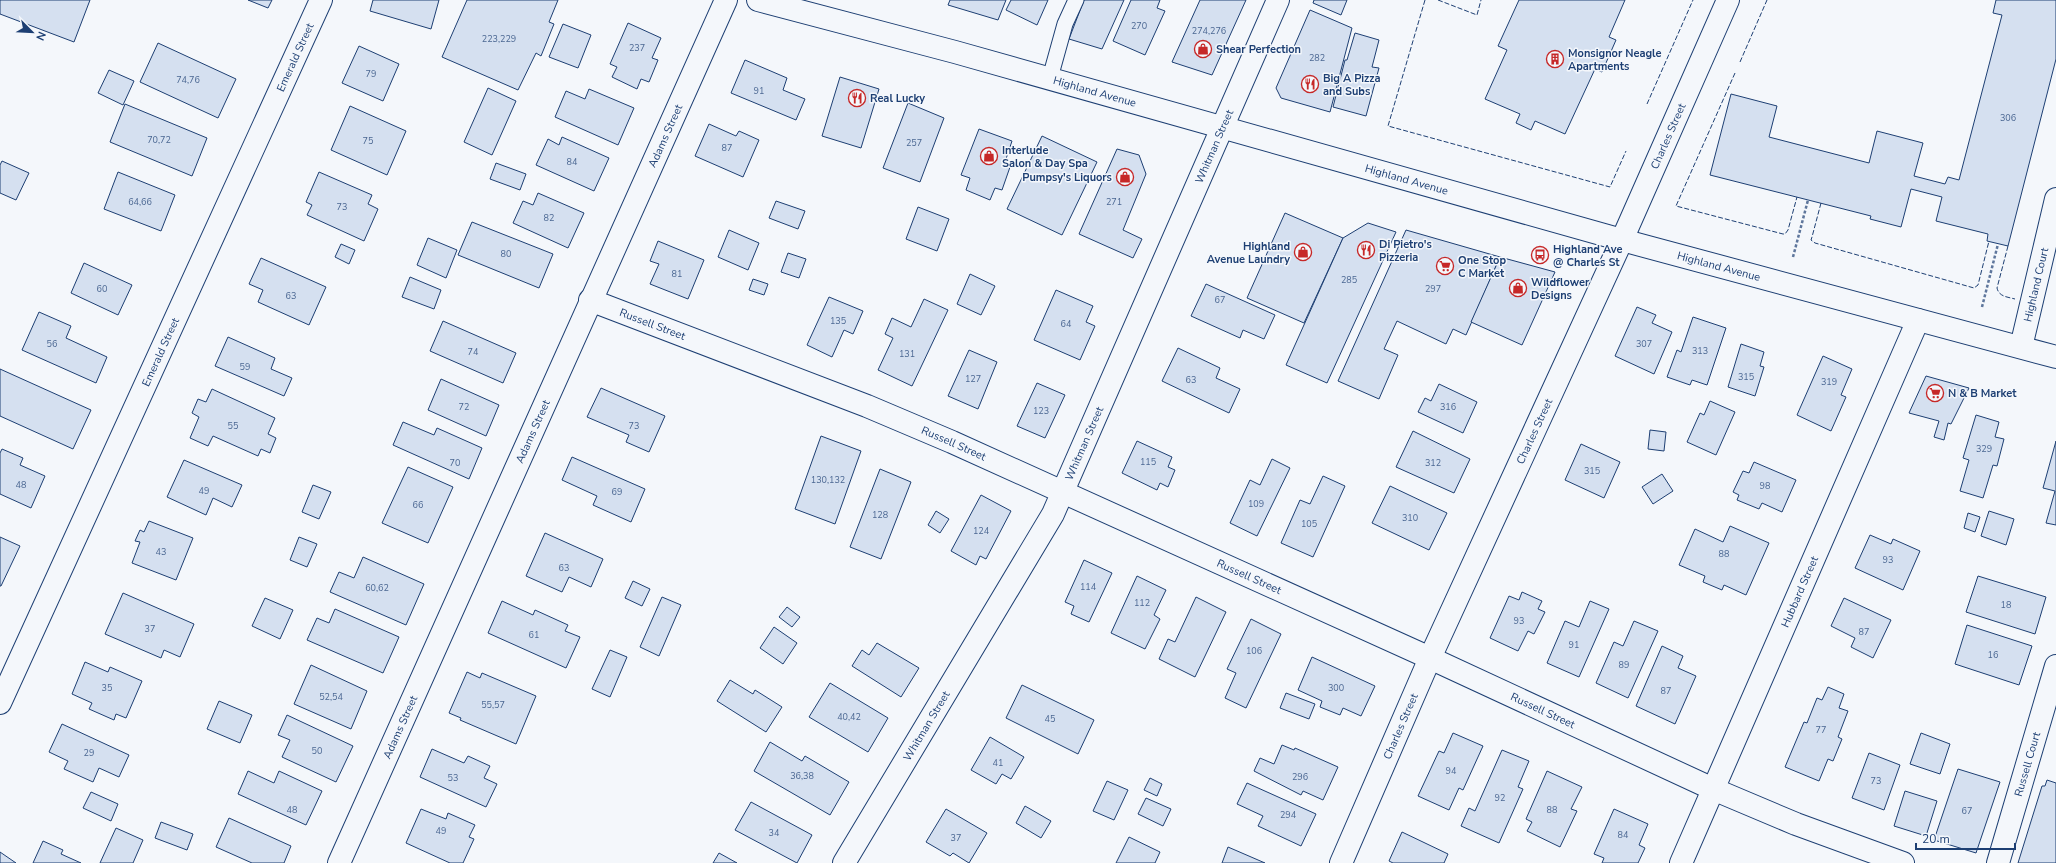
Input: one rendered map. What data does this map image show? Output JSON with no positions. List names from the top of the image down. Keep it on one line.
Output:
{"streets":{"street":["Emerald Street","Highland Avenue","Adams Street","Charles Street","Whitman Street","Highland Court","Russell Street","Hubbard Street","Russell Court"]},"crossings":[["Highland Avenue","Charles Street"],["Highland Avenue","Whitman Street"],["Highland Avenue","Highland Court"],["Highland Avenue","Hubbard Street"],["Adams Street","Russell Street"],["Charles Street","Russell Street"],["Whitman Street","Russell Street"],["Russell Street","Hubbard Street"]],"places":{"shop":["Shear Perfection","Interlude Salon & Day Spa","Pumpsy's Liquors","Highland Avenue Laundry","Wildflower Designs"],"building":["Monsignor Neagle Apartments"],"restaurant":["Big A Pizza and Subs","Real Lucky","Di Pietro's Pizzeria"],"bus stop":["Highland Ave @ Charles St"],"supermarket":["One Stop C Market","N & B Market"]},"house_numbers":["270","274,276","223,229","237","282","79","74,76","91","306","70,72","75","257","87","84","64,66","271","73","82","80","81","285","60","297","63","67","135","64","56","307","313","74","131","59","315","127","63","319","72","316","123","55","73","329","115","70","312","315","130,132","48","98","49","69","109","66","128","310","105","124","43","88","93","63","114","60,62","112","18","93","37","87","61","91","106","16","89","35","300","87","52,54","55,57","40,42","45","77","50","29","41","94","36,38","296","53","73","92","48","88","67","294","49","34","84","37"],"scale_bar":"20 m","north":"bottom right"}
